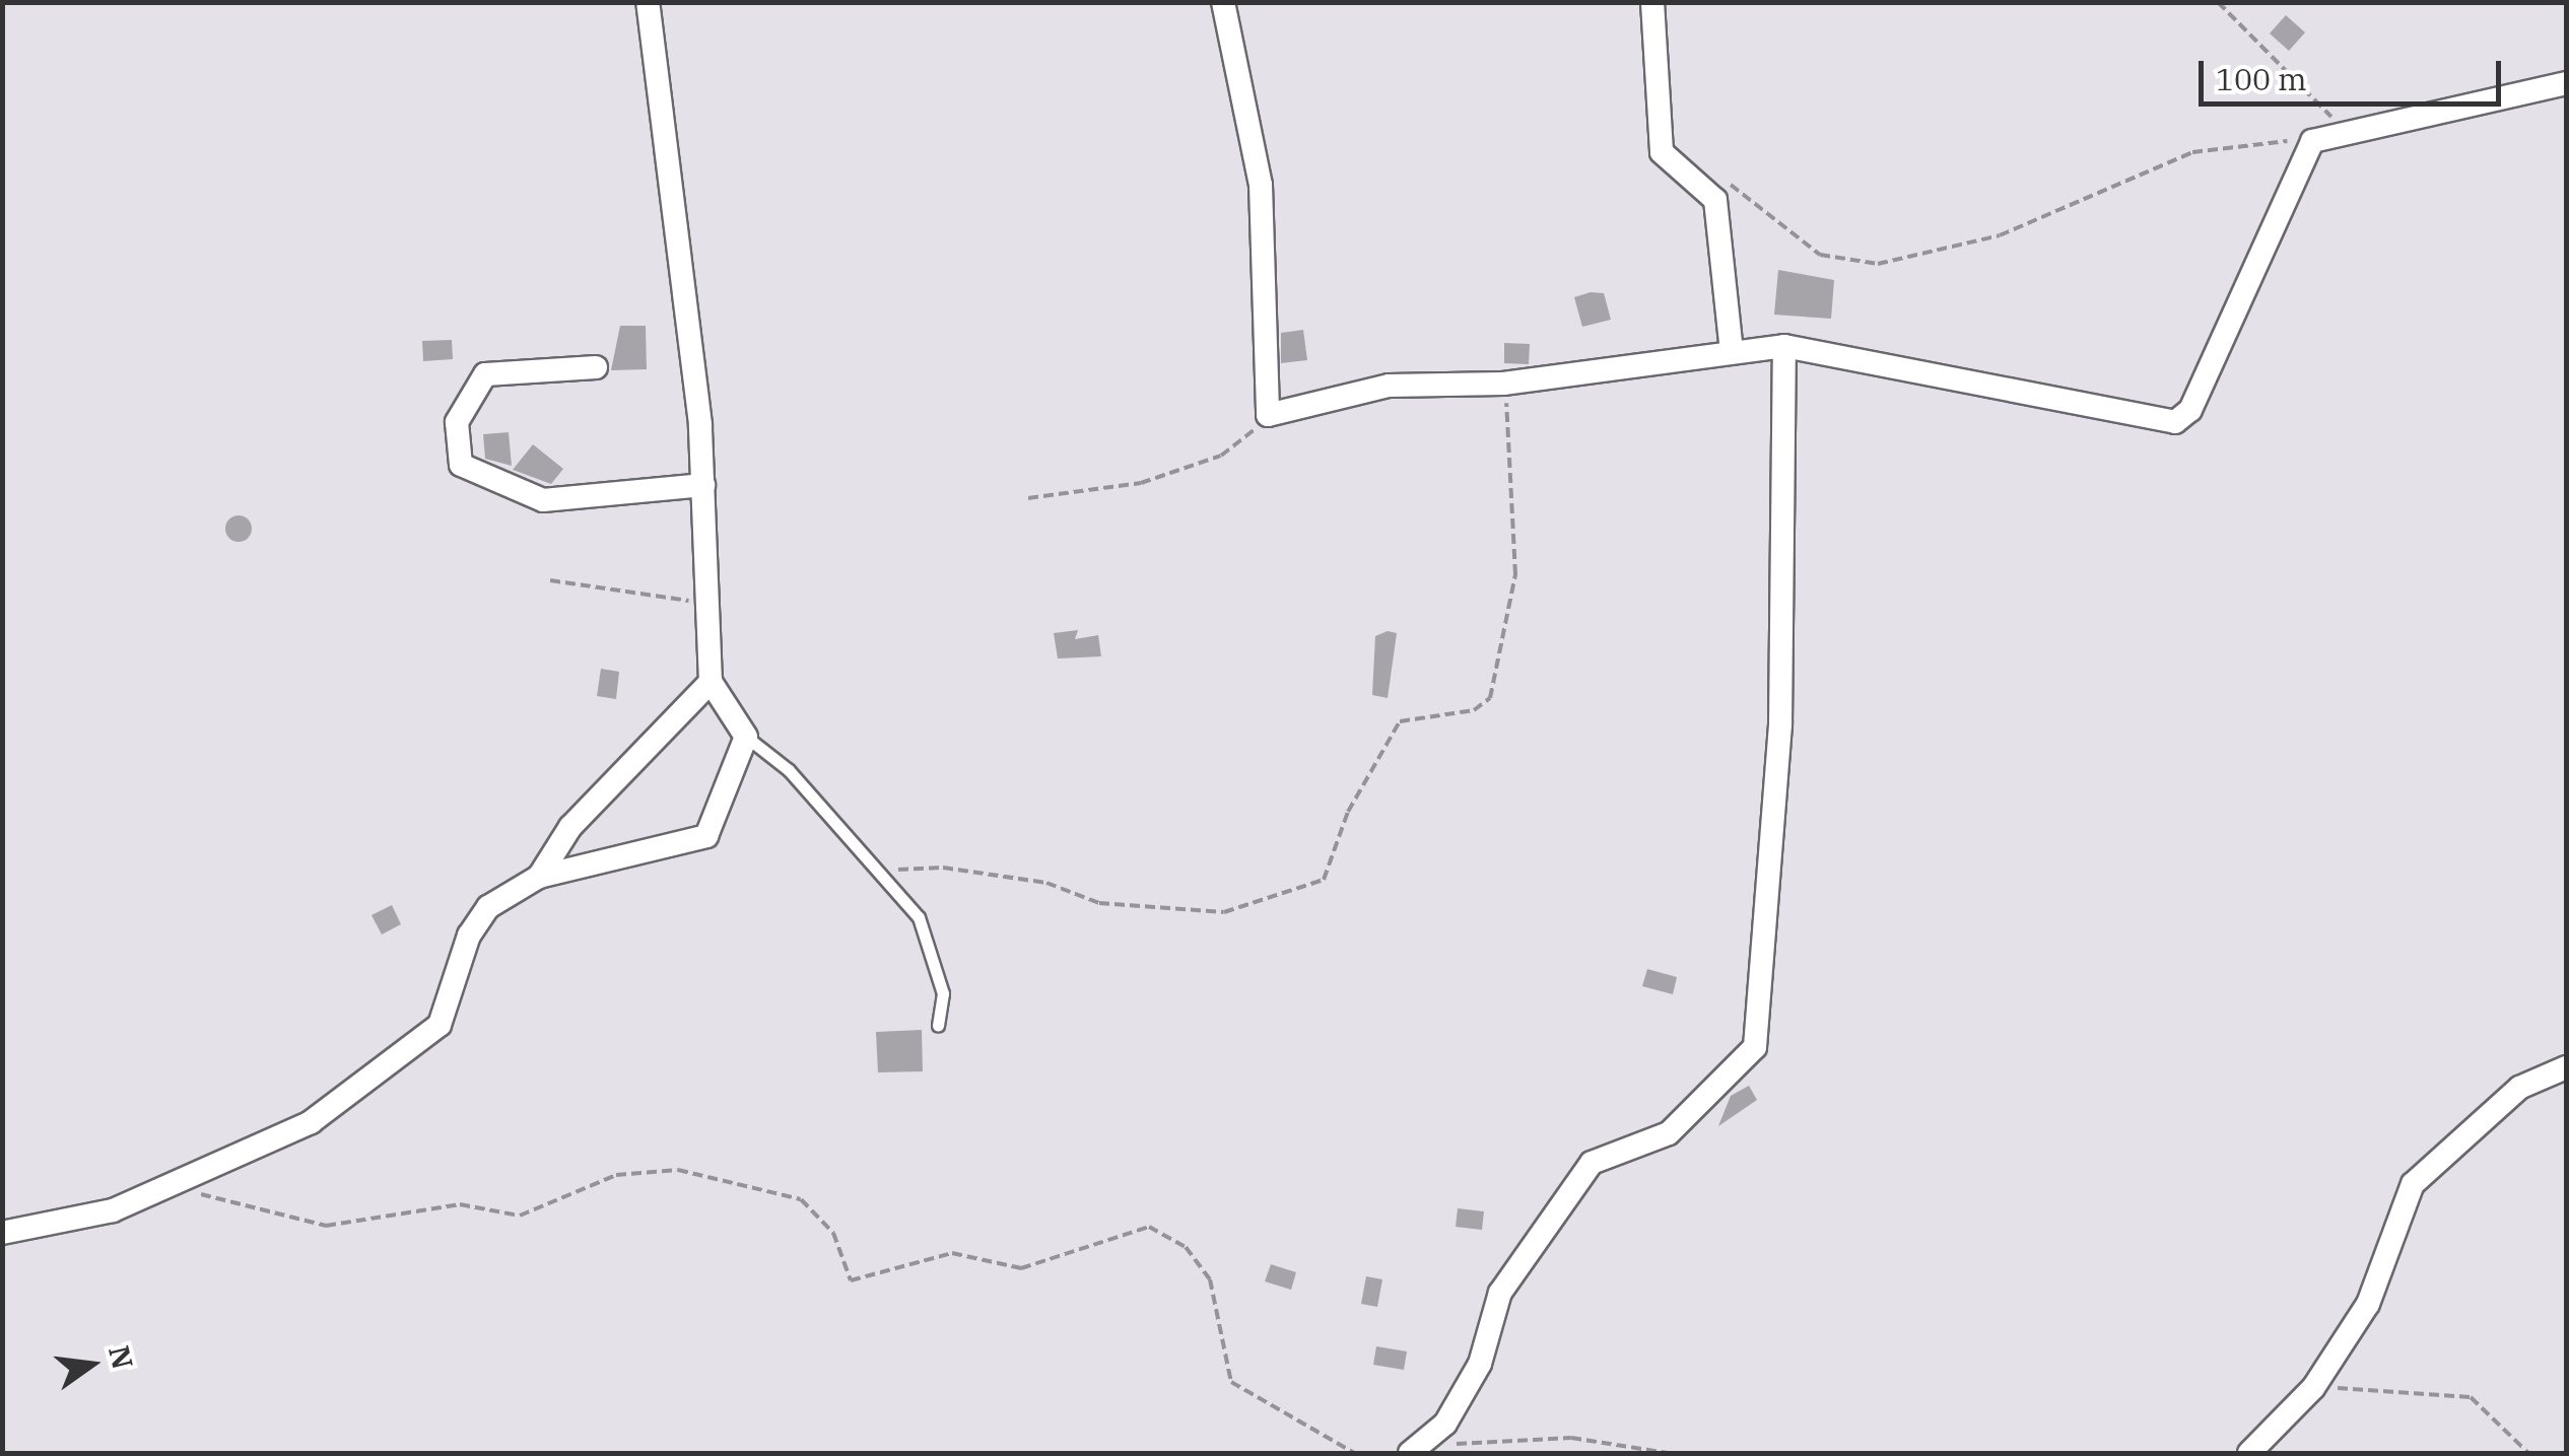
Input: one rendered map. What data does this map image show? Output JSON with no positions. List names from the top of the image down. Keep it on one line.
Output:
{"scale_bar":"100 m","north":"right"}
